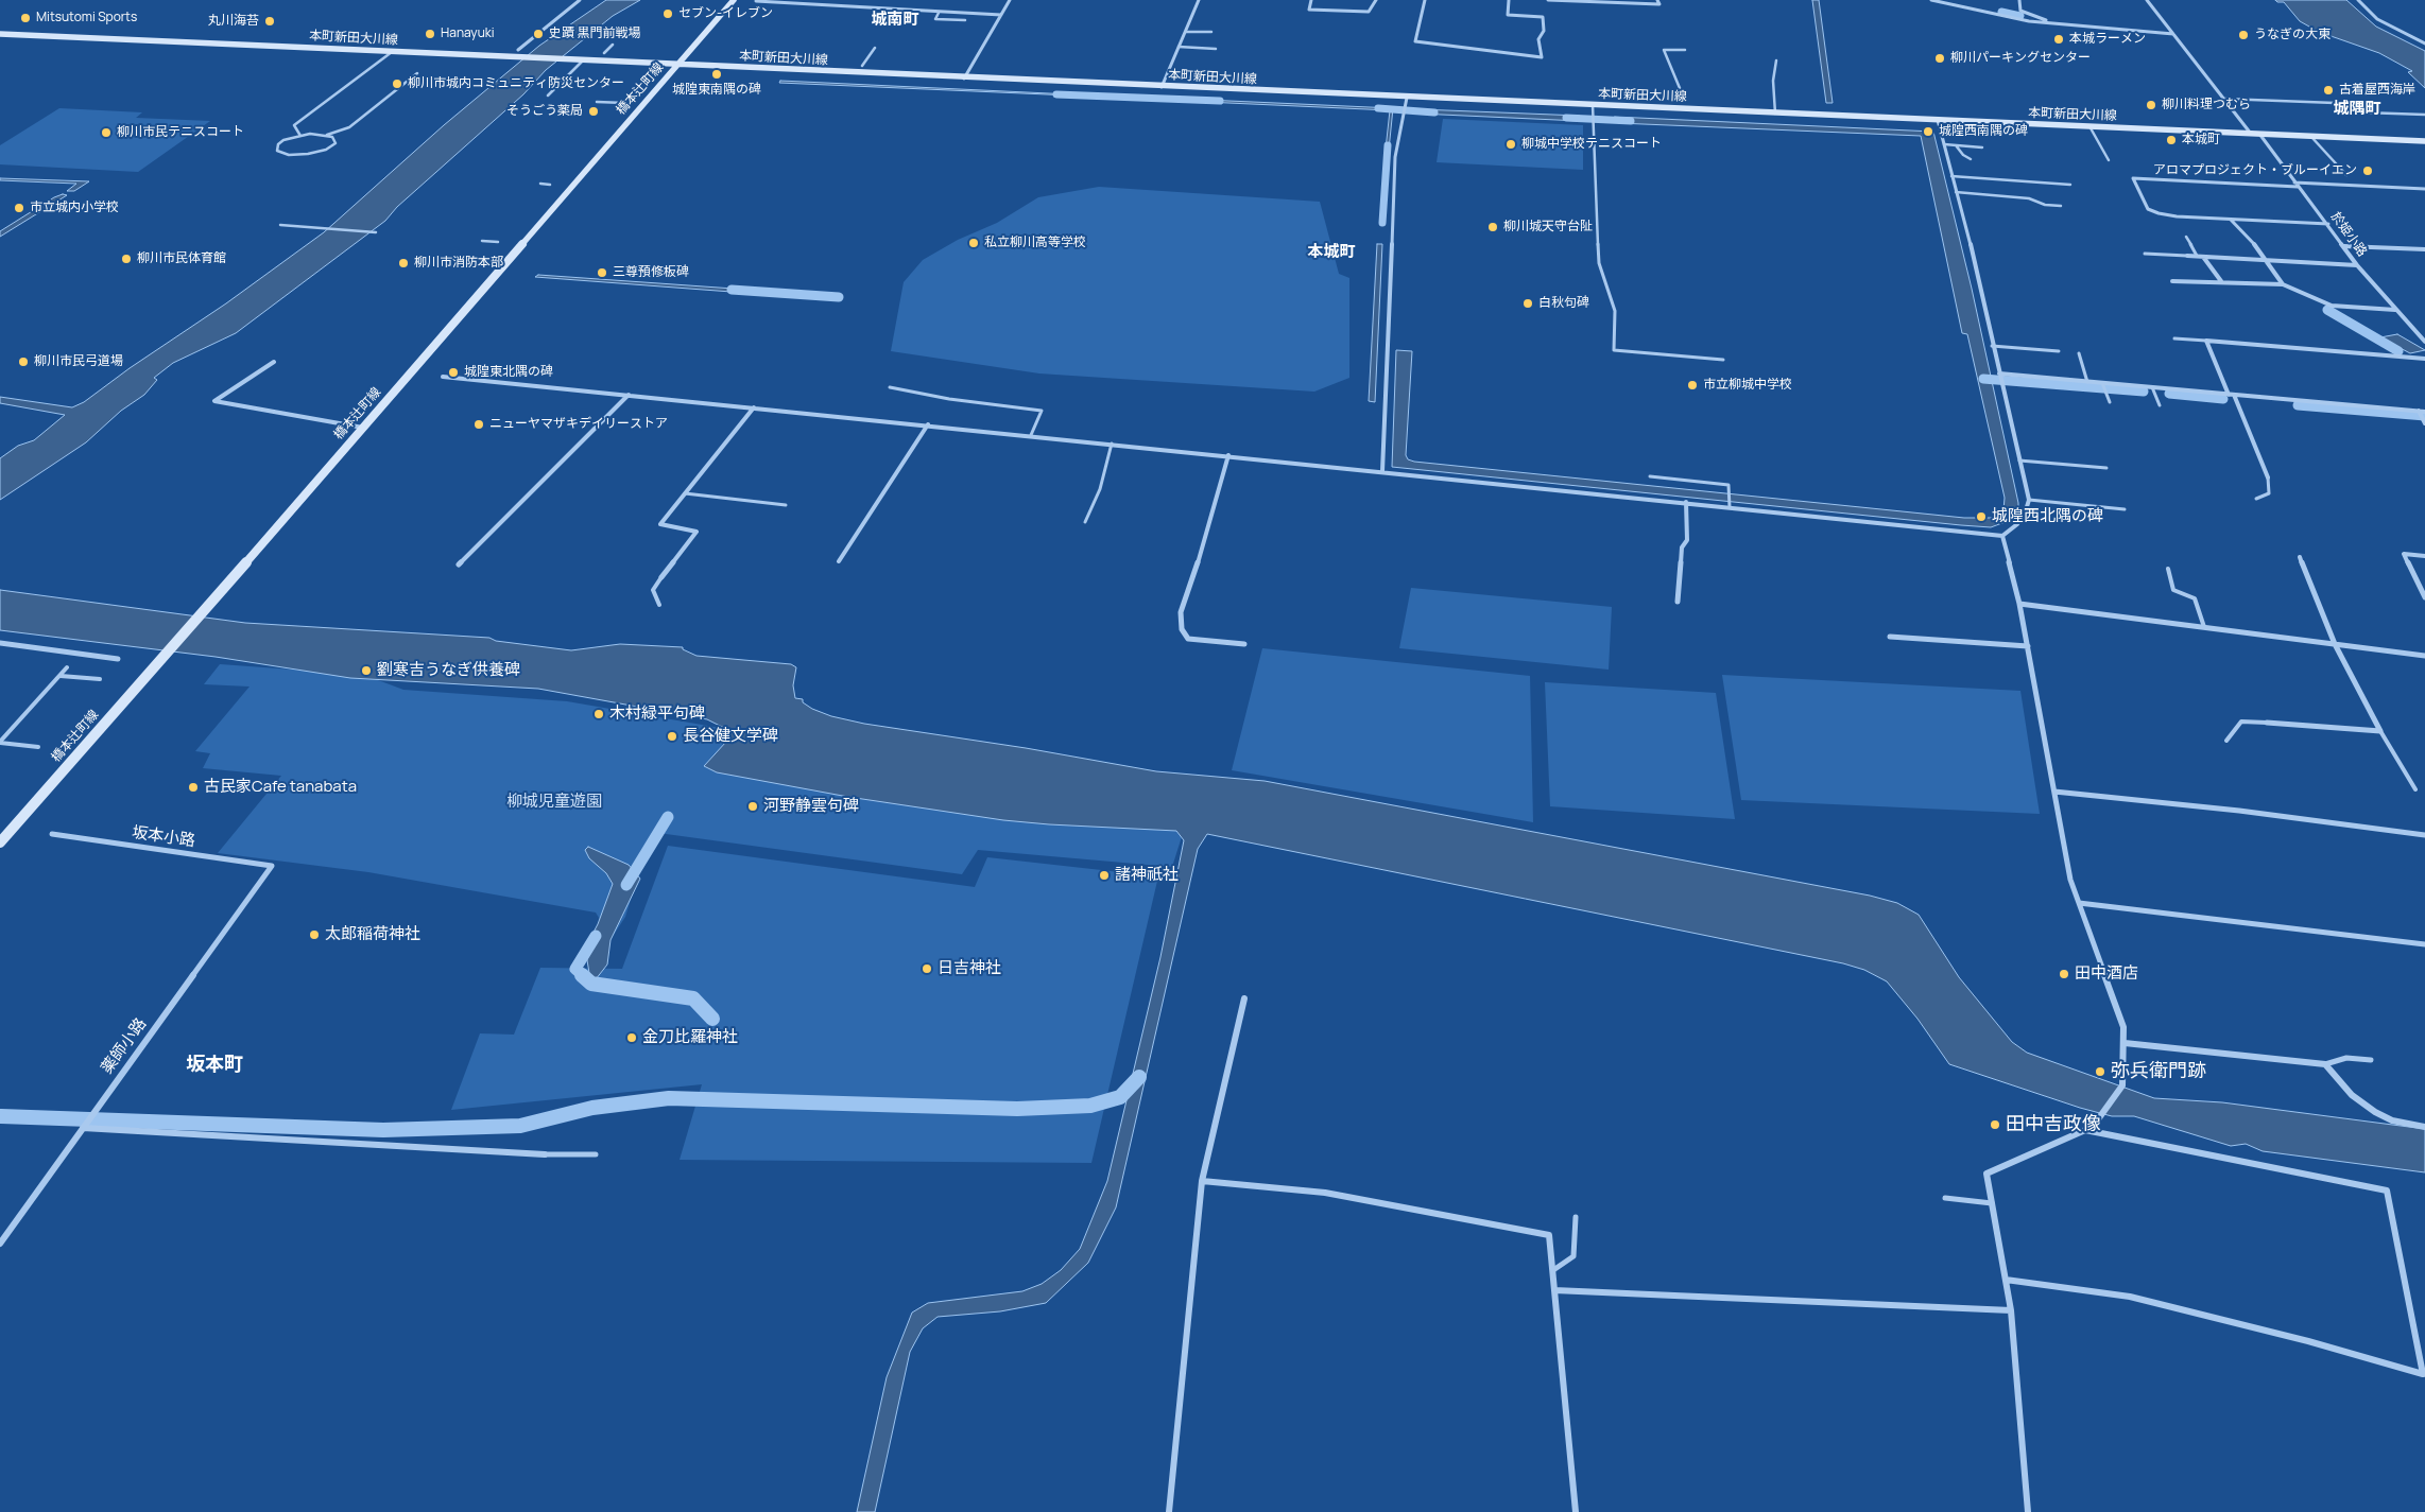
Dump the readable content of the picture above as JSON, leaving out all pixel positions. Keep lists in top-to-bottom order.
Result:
{
  "streets": {
    "main road": ["本町新田大川線", "橋本辻町線"],
    "street": ["於姫小路", "坂本小路", "薬師小路"]
  },
  "crossings": [
    ["本町新田大川線", "橋本辻町線"],
    ["本町新田大川線", "於姫小路"],
    ["坂本小路", "薬師小路"]
  ],
  "districts": [
    "城南町",
    "城隅町",
    "本城町",
    "坂本町"
  ],
  "parks": ["柳城児童遊園"],
  "places": [
    "セブン-イレブン",
    "Mitsutomi Sports",
    "丸川海苔",
    "Hanayuki",
    "史蹟 黒門前戦場",
    "うなぎの大東",
    "本城ラーメン",
    "柳川パーキングセンター",
    "城隍東南隅の碑",
    "柳川市城内コミュニティ防災センター",
    "古着屋西海岸",
    "柳川料理つむら",
    "そうごう薬局",
    "城隍西南隅の碑",
    "柳川市民テニスコート",
    "本城町",
    "柳城中学校テニスコート",
    "アロマプロジェクト・ブルーイエン",
    "市立城内小学校",
    "柳川城天守台阯",
    "私立柳川高等学校",
    "柳川市民体育館",
    "柳川市消防本部",
    "三尊預修板碑",
    "白秋句碑",
    "柳川市民弓道場",
    "城隍東北隅の碑",
    "市立柳城中学校",
    "ニューヤマザキデイリーストア",
    "城隍西北隅の碑",
    "劉寒吉うなぎ供養碑",
    "木村緑平句碑",
    "長谷健文学碑",
    "古民家Cafe tanabata",
    "河野静雲句碑",
    "諸神祇社",
    "太郎稲荷神社",
    "日吉神社",
    "田中酒店",
    "金刀比羅神社",
    "弥兵衛門跡",
    "田中吉政像"
  ]
}
